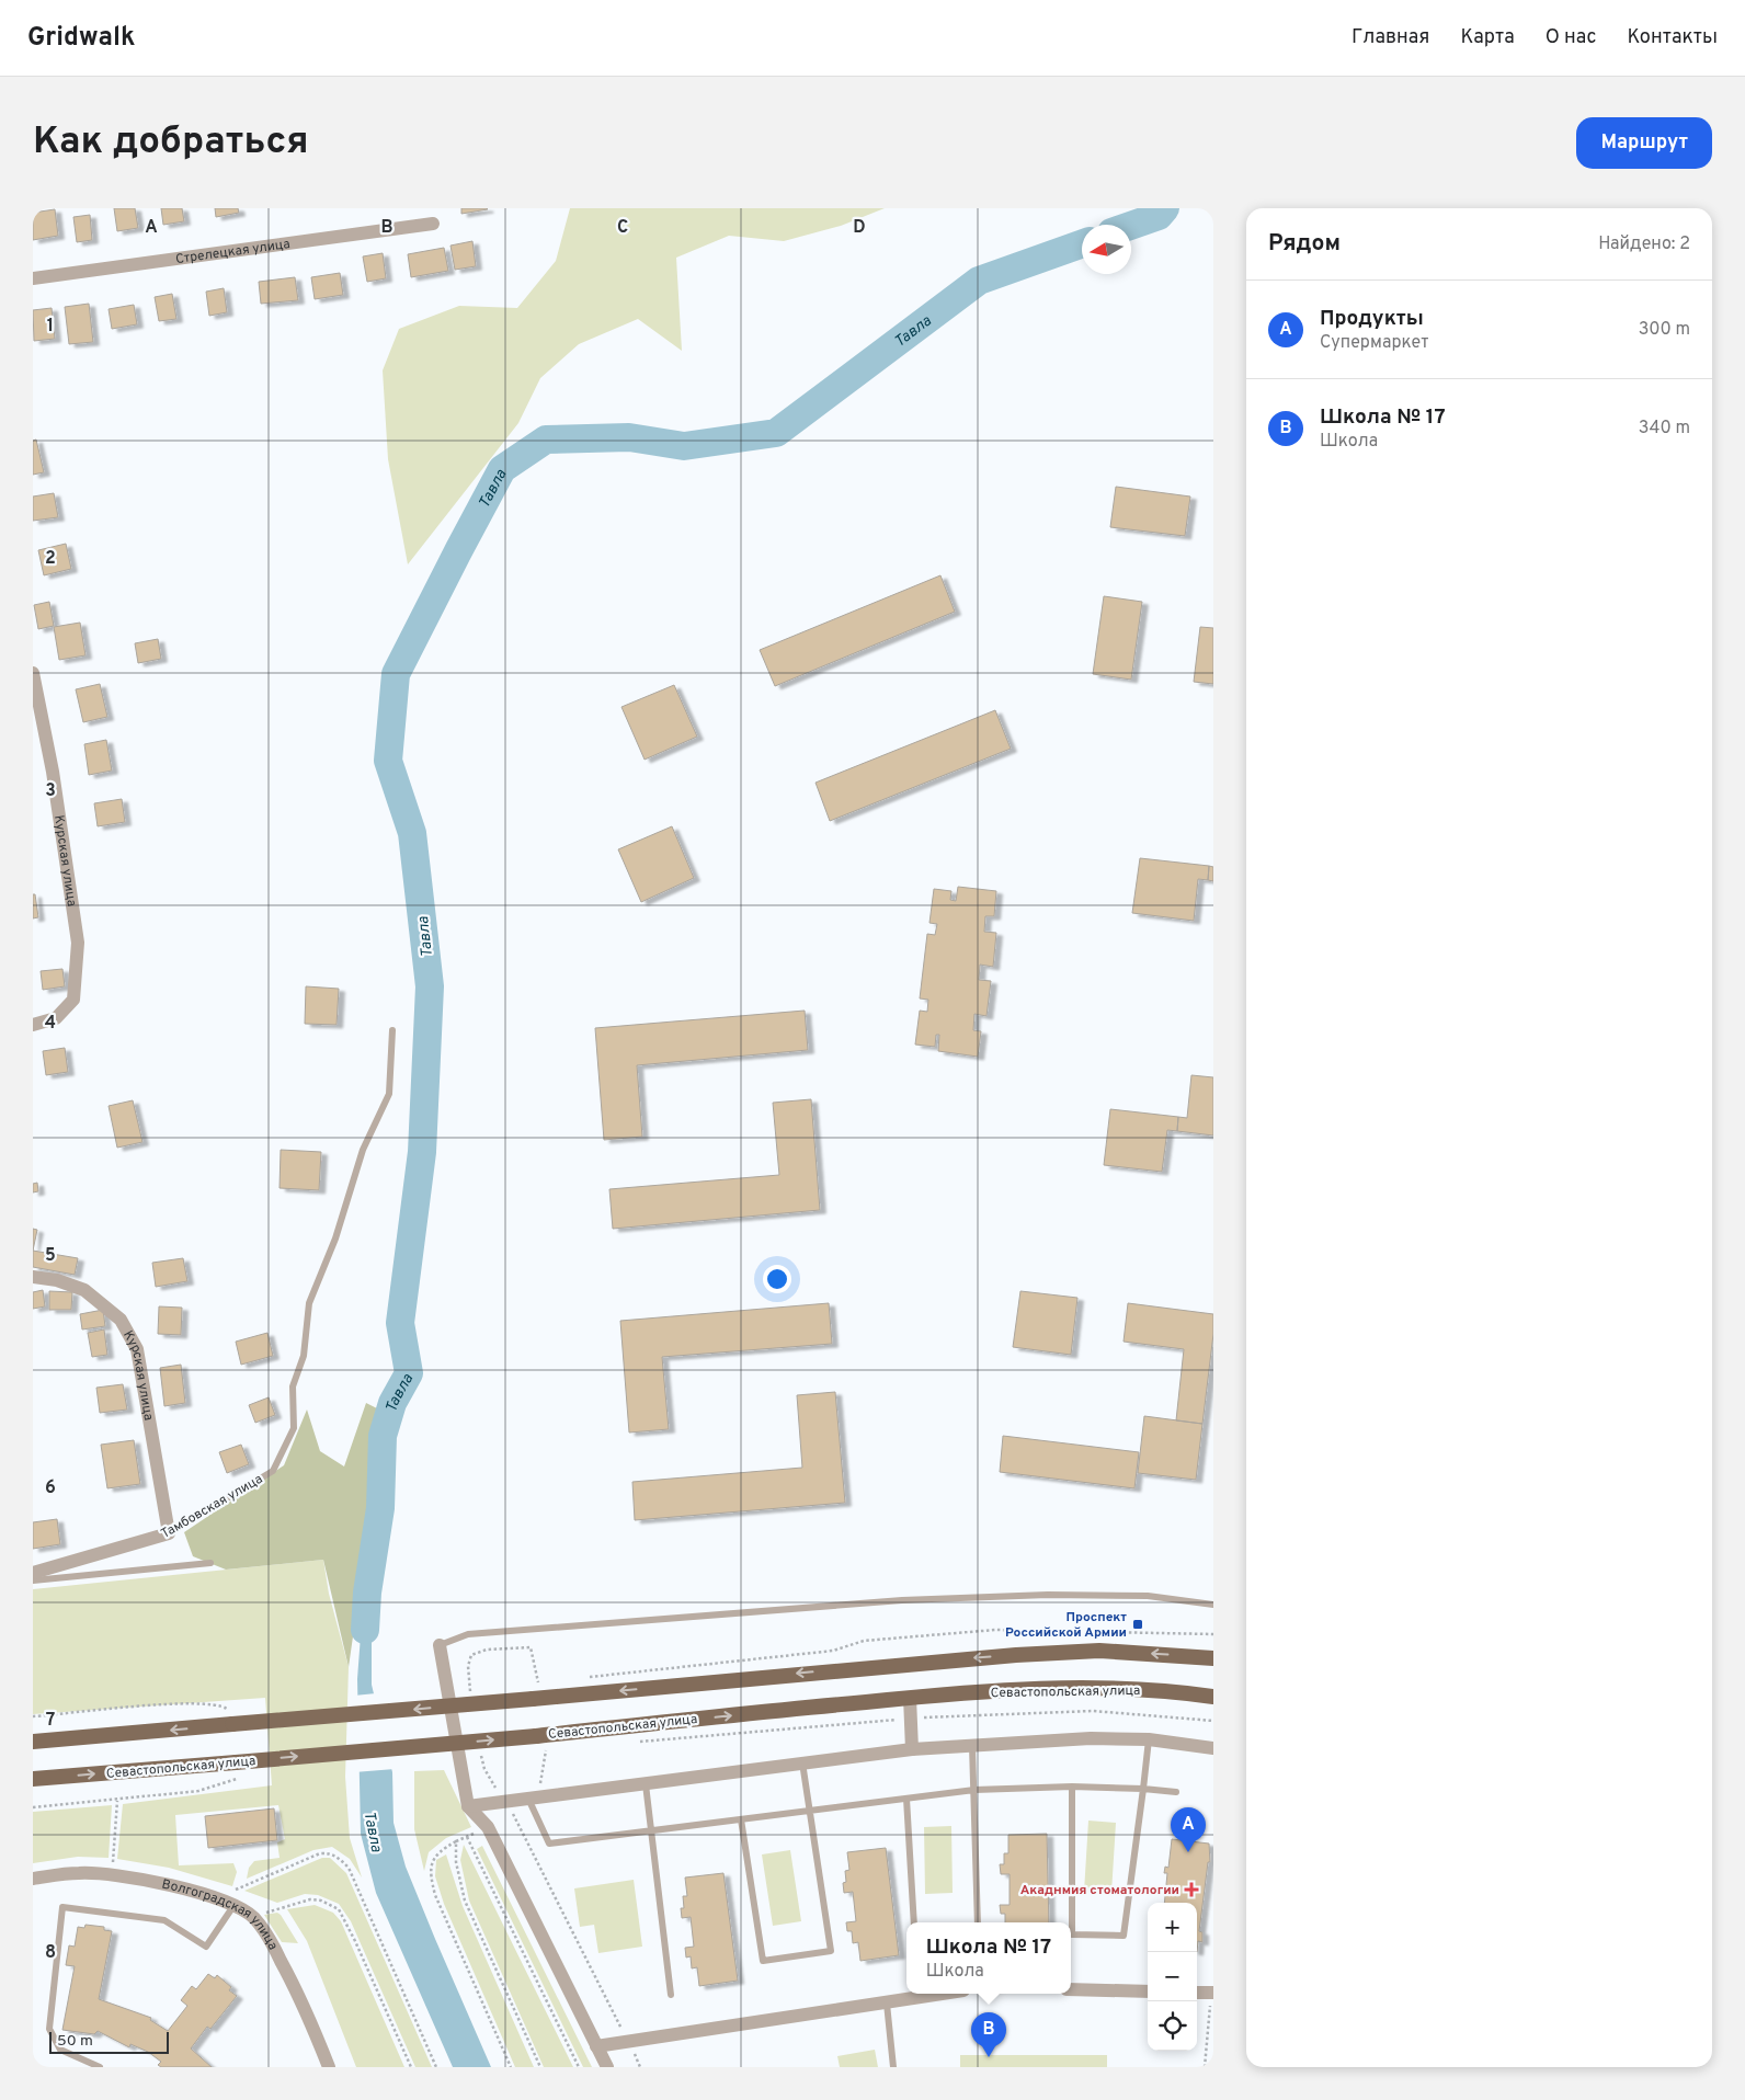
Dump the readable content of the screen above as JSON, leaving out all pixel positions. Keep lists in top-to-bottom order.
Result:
{
  "streets": {
    "main road": ["Севастопольская улица"],
    "street": [
      "Стрелецкая улица",
      "Курская улица",
      "Тамбовская улица",
      "Волгоградская улица"
    ]
  },
  "crossings": [
    ["Курская улица", "Тамбовская улица"]
  ],
  "water": ["Тавла"],
  "places": {
    "transit": ["Проспект Российской Армии"],
    "health": ["Акаднмия стоматологии"]
  },
  "scale_bar": "50 m",
  "north": "left",
  "page": {
    "header": "Gridwalk",
    "nav": [
      "Главная",
      "Карта",
      "О нас",
      "Контакты"
    ],
    "buttons": "Маршрут",
    "title": "Как добраться",
    "heading": ["Рядом", "Найдено: 2"],
    "list": [
      {
        "mark": "A",
        "name": "Продукты",
        "note": "Супермаркет",
        "value": "300 m"
      },
      {
        "mark": "B",
        "name": "Школа № 17",
        "note": "Школа",
        "value": "340 m"
      }
    ],
    "pins": ["A", "B"],
    "map_buttons": ["+", "−"],
    "popup": ["Школа № 17", "Школа"],
    "scale": "50 m"
  },
  "grid": {
    "columns": [
      "A",
      "B",
      "C",
      "D"
    ],
    "rows": [
      "1",
      "2",
      "3",
      "4",
      "5",
      "6",
      "7",
      "8"
    ]
  }
}
